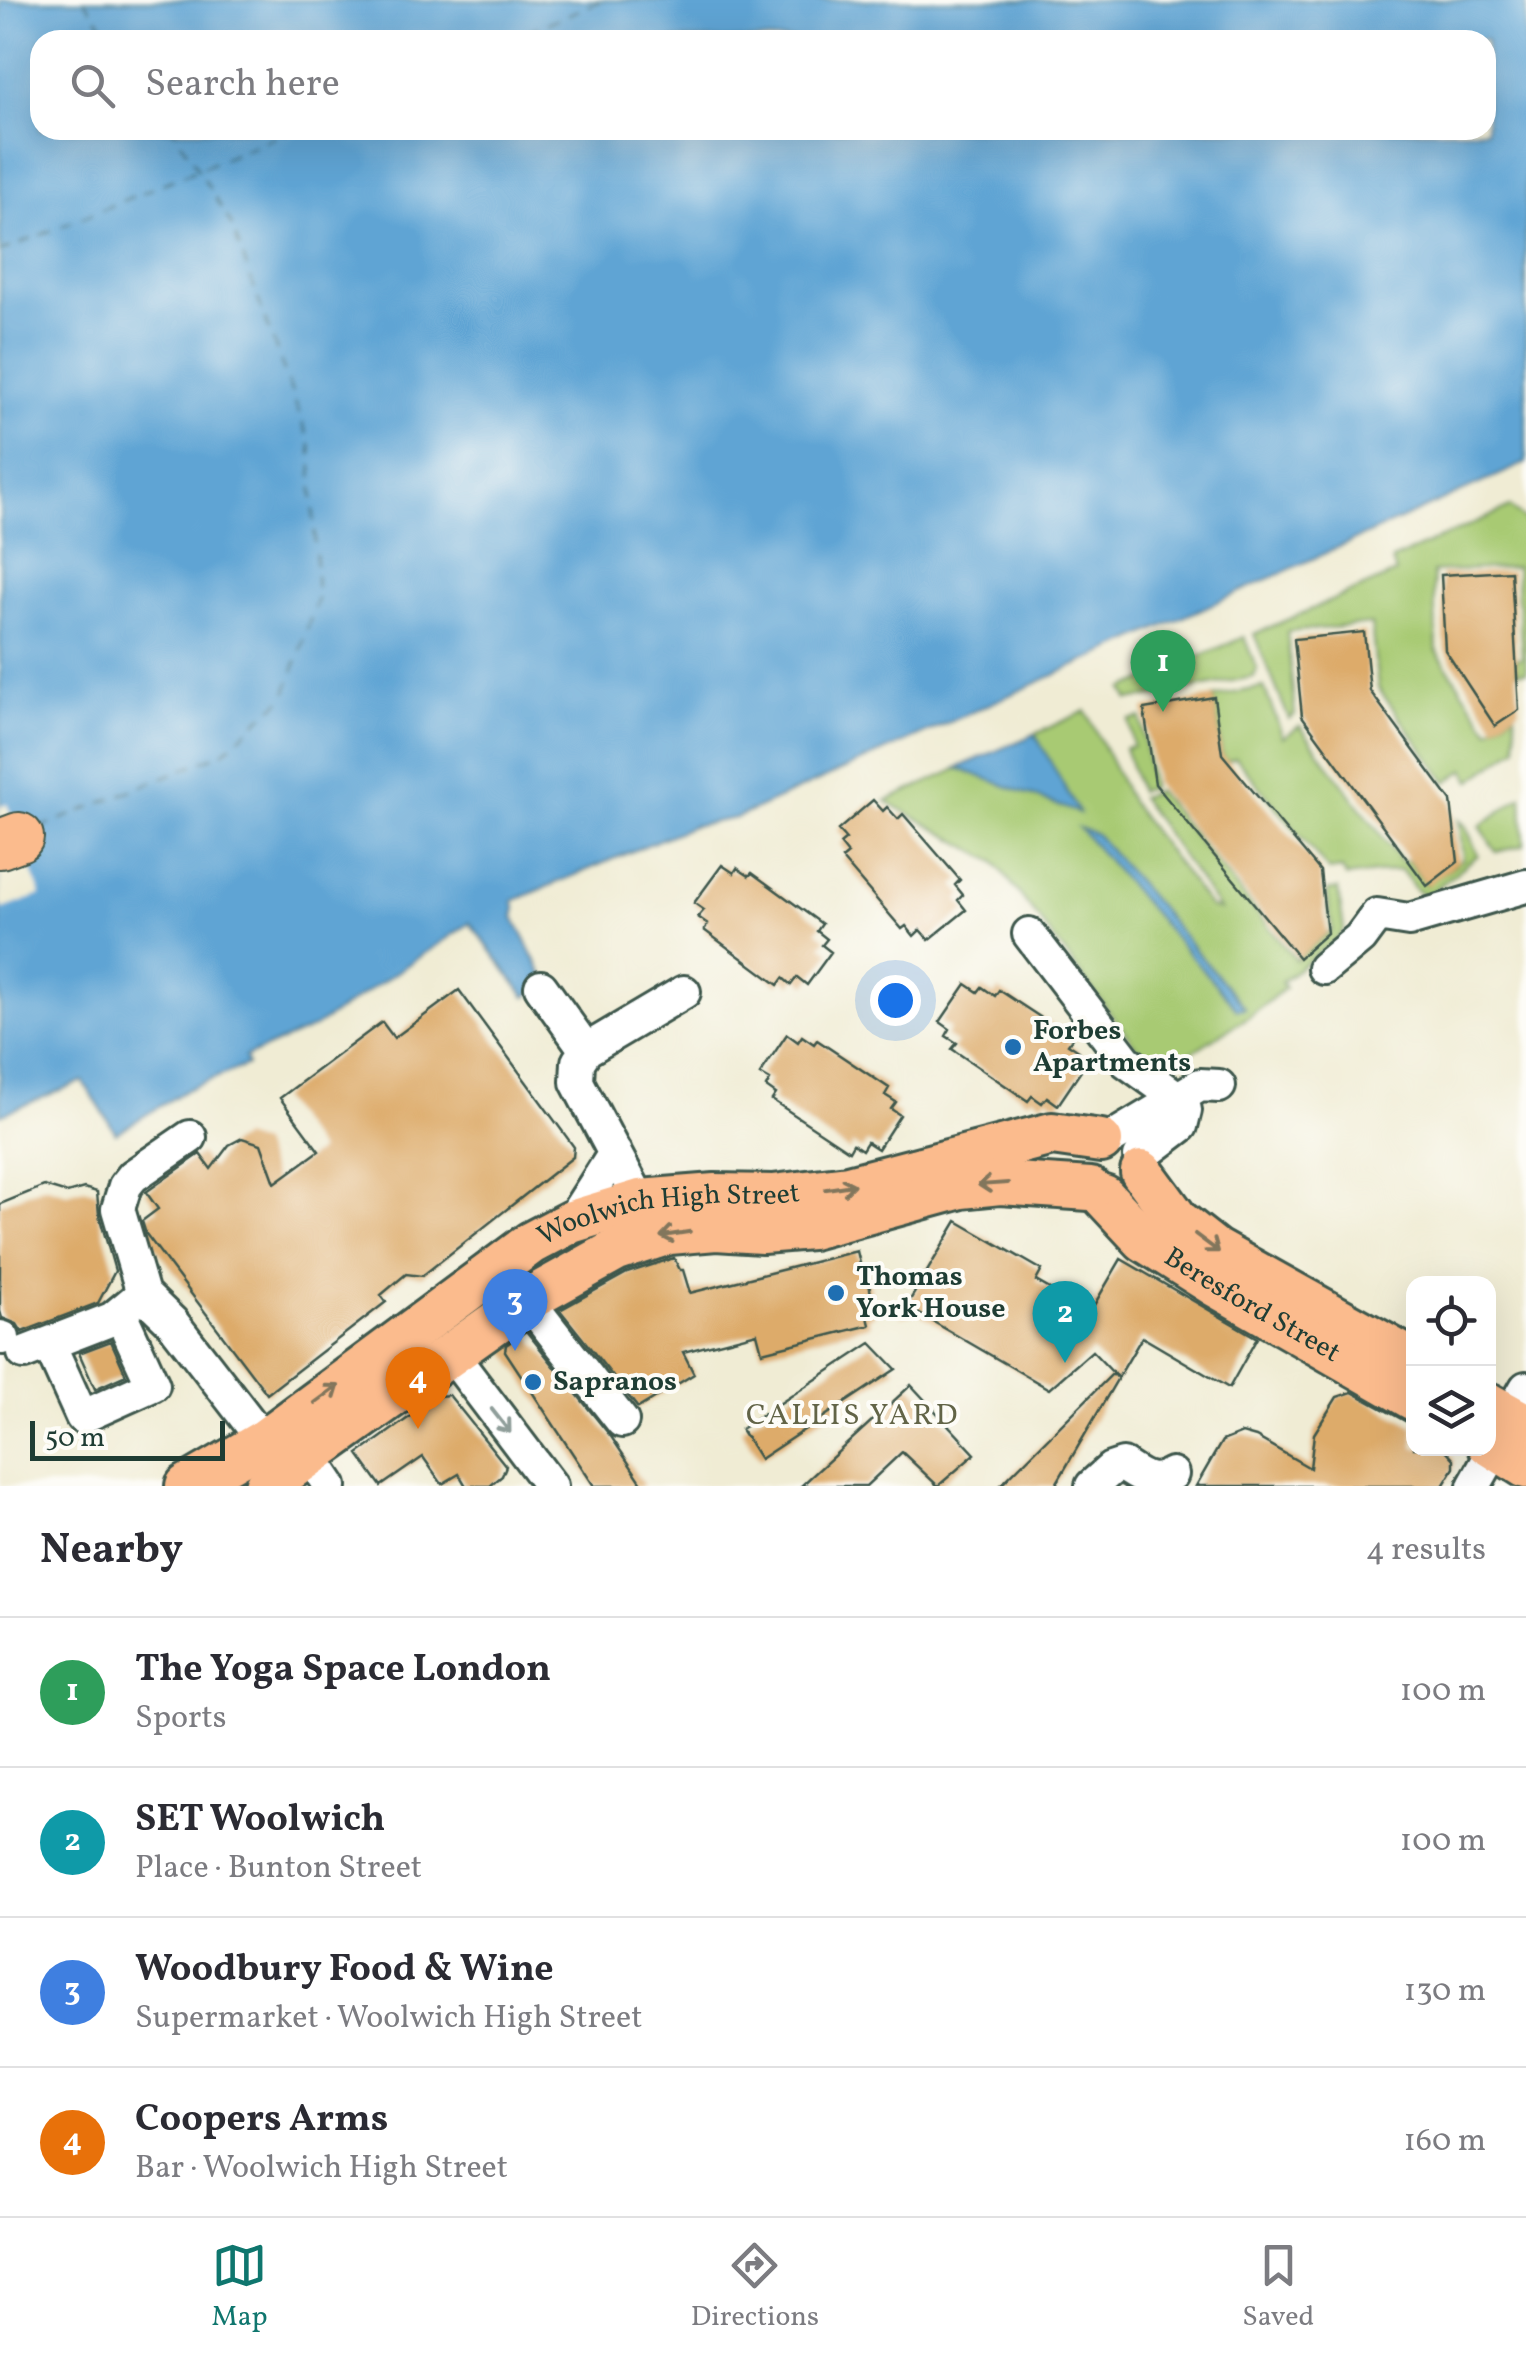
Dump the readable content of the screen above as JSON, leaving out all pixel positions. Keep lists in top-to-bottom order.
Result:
{
  "streets": {
    "main road": ["Woolwich High Street", "Beresford Street"]
  },
  "crossings": [
    ["Woolwich High Street", "Beresford Street"]
  ],
  "districts": ["CALLIS YARD"],
  "places": ["Forbes Apartments", "Thomas York House", "Sapranos"],
  "scale_bar": "50 m",
  "page": {
    "search": "Search here",
    "pins": [
      "1",
      "3",
      "2",
      "4"
    ],
    "scale": "50 m",
    "heading": ["Nearby", "4 results"],
    "list": [
      {
        "mark": "1",
        "name": "The Yoga Space London",
        "note": "Sports",
        "value": "100 m"
      },
      {
        "mark": "2",
        "name": "SET Woolwich",
        "note": "Place · Bunton Street",
        "value": "100 m"
      },
      {
        "mark": "3",
        "name": "Woodbury Food & Wine",
        "note": "Supermarket · Woolwich High Street",
        "value": "130 m"
      },
      {
        "mark": "4",
        "name": "Coopers Arms",
        "note": "Bar · Woolwich High Street",
        "value": "160 m"
      }
    ],
    "nav": ["Map", "Directions", "Saved"]
  }
}
